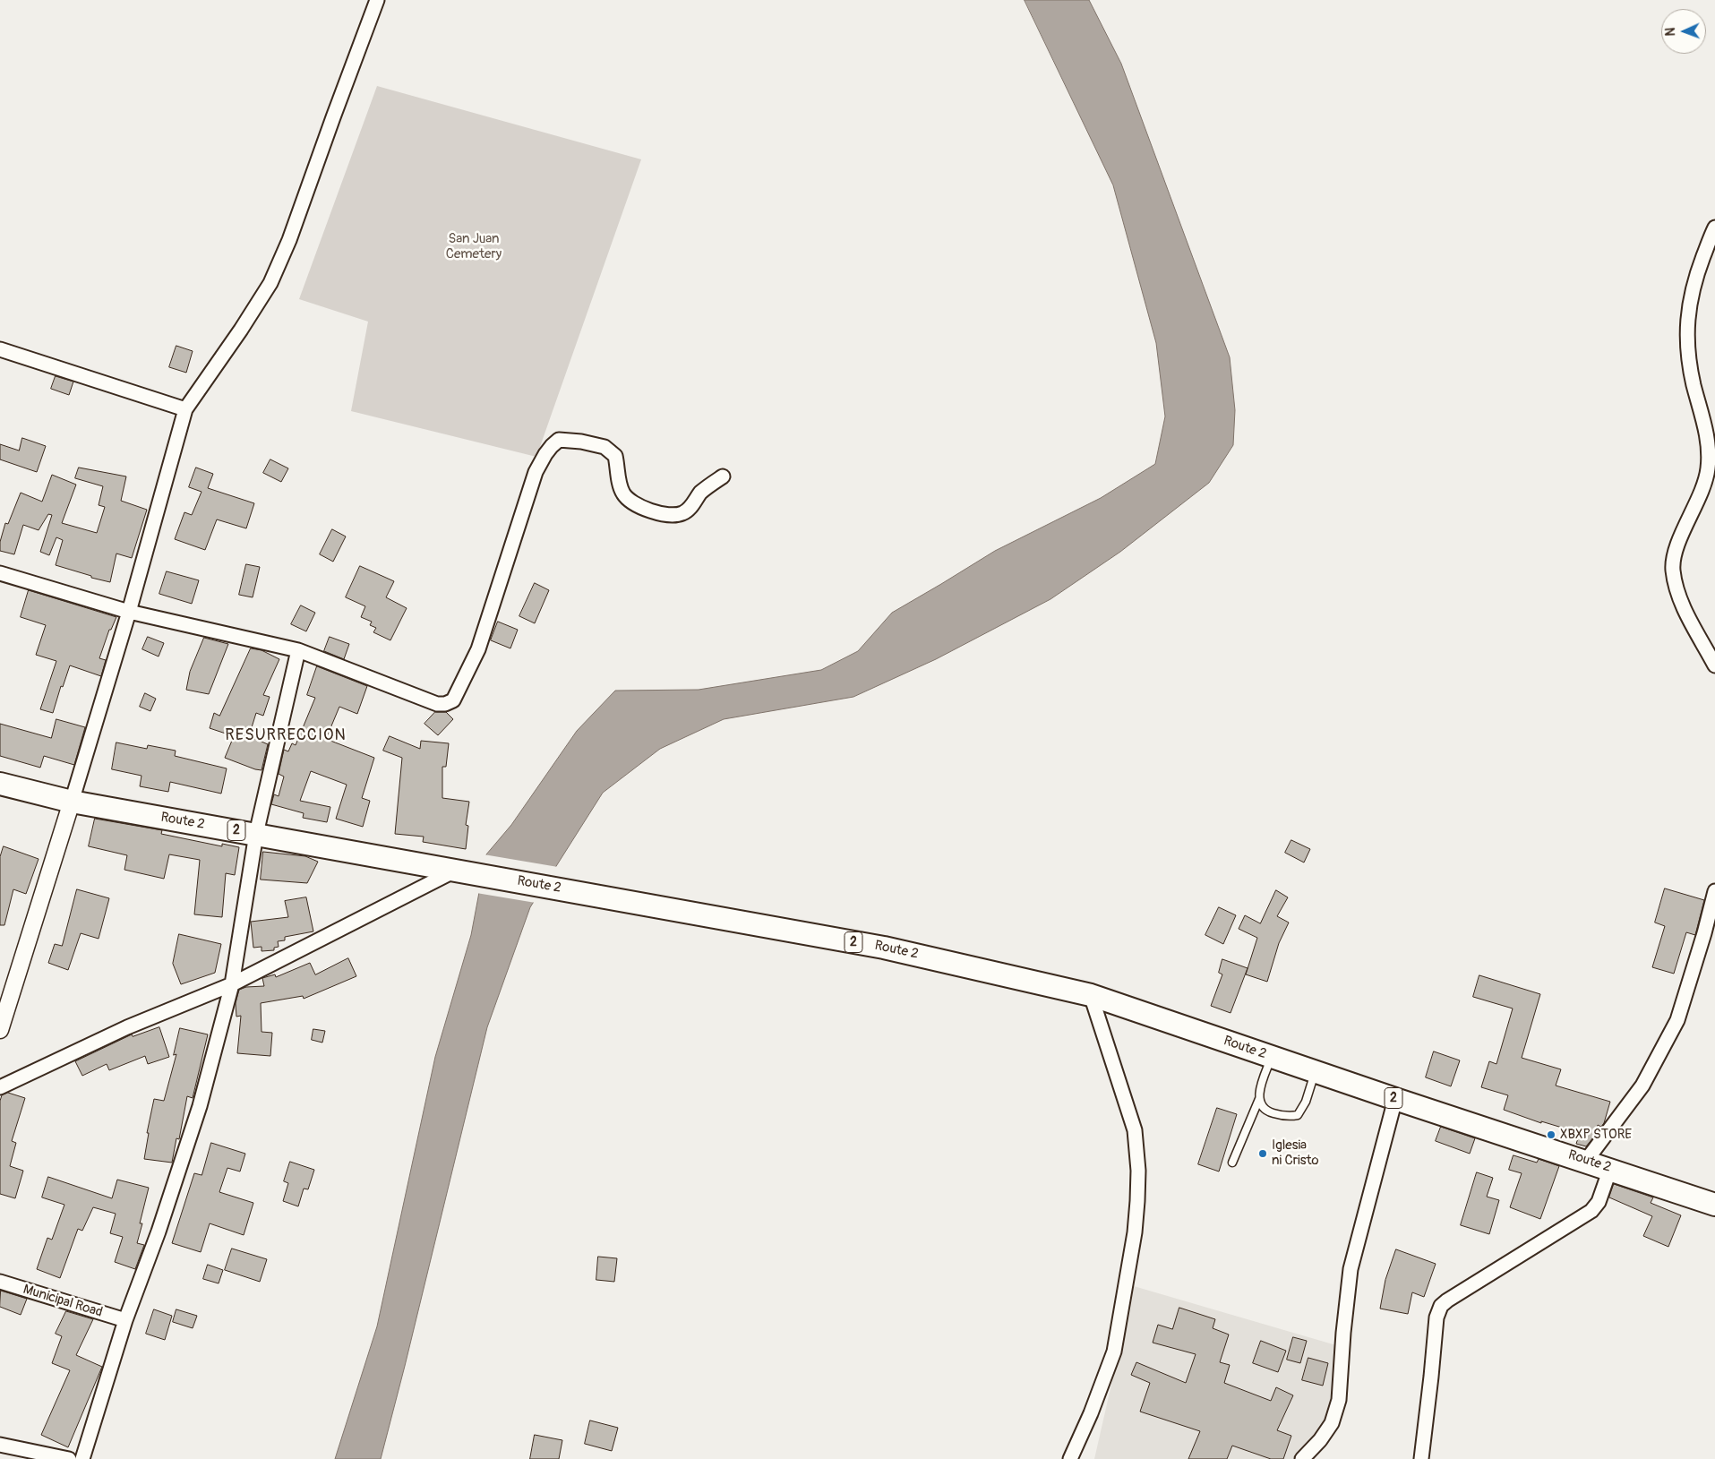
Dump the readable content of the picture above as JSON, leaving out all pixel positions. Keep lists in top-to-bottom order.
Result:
{
  "streets": {
    "highway": ["Route 2", "2"],
    "street": ["Municipal Road"]
  },
  "districts": ["RESURRECCION"],
  "parks": ["San Juan Cemetery"],
  "places": ["XBXP STORE", "Iglesia ni Cristo"],
  "north": "left"
}
